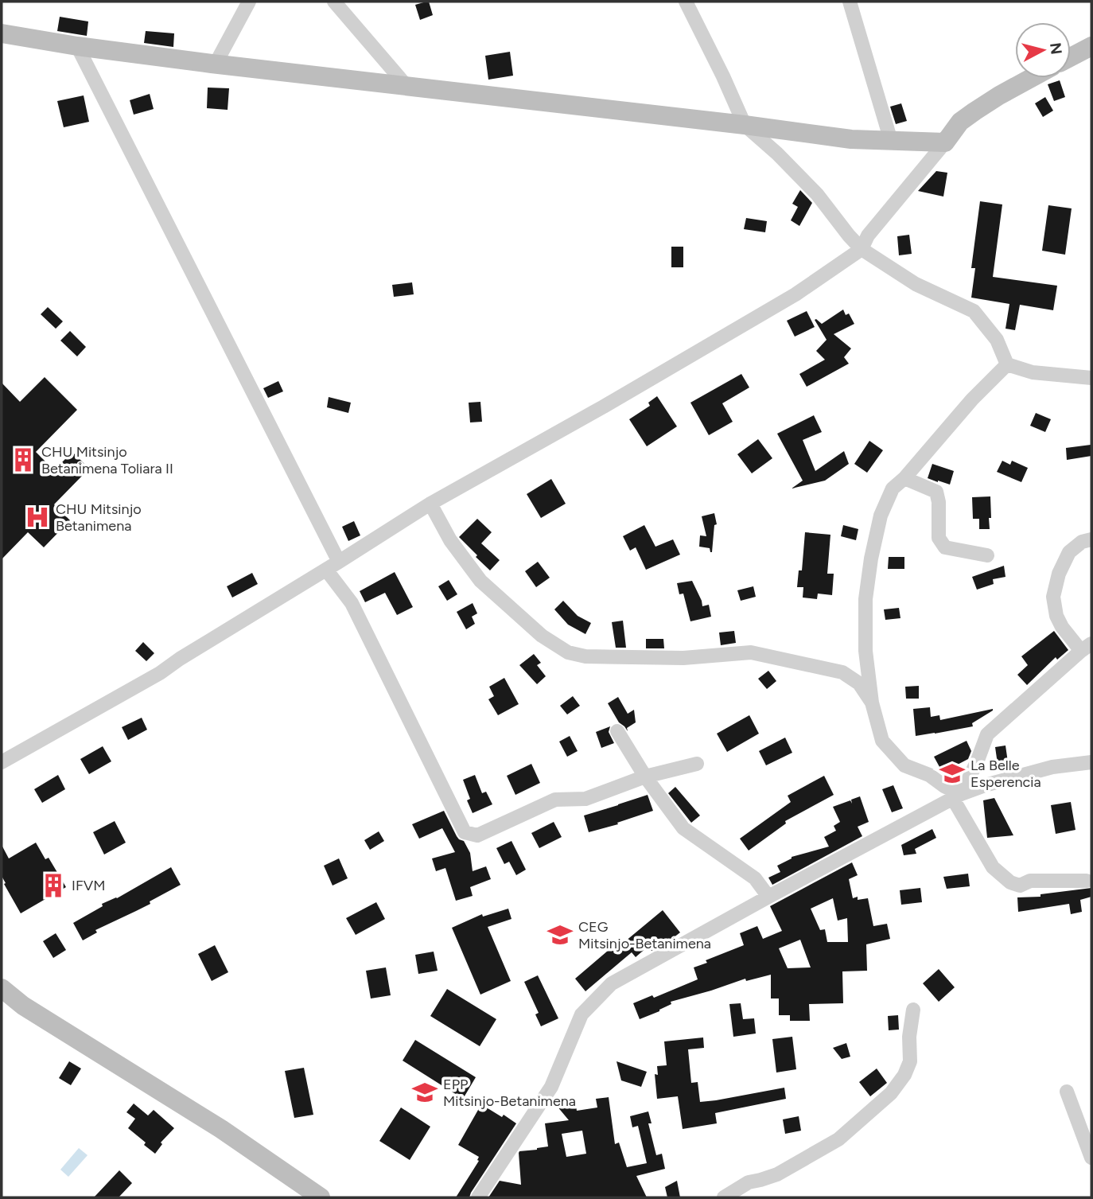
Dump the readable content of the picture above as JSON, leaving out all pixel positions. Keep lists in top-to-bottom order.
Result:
{
  "places": {
    "building": ["CHU Mitsinjo Betanimena Toliara II", "IFVM"],
    "hospital": ["CHU Mitsinjo Betanimena"],
    "school or university": ["La Belle Esperencia", "CEG Mitsinjo-Betanimena", "EPP Mitsinjo-Betanimena"]
  },
  "north": "right"
}
